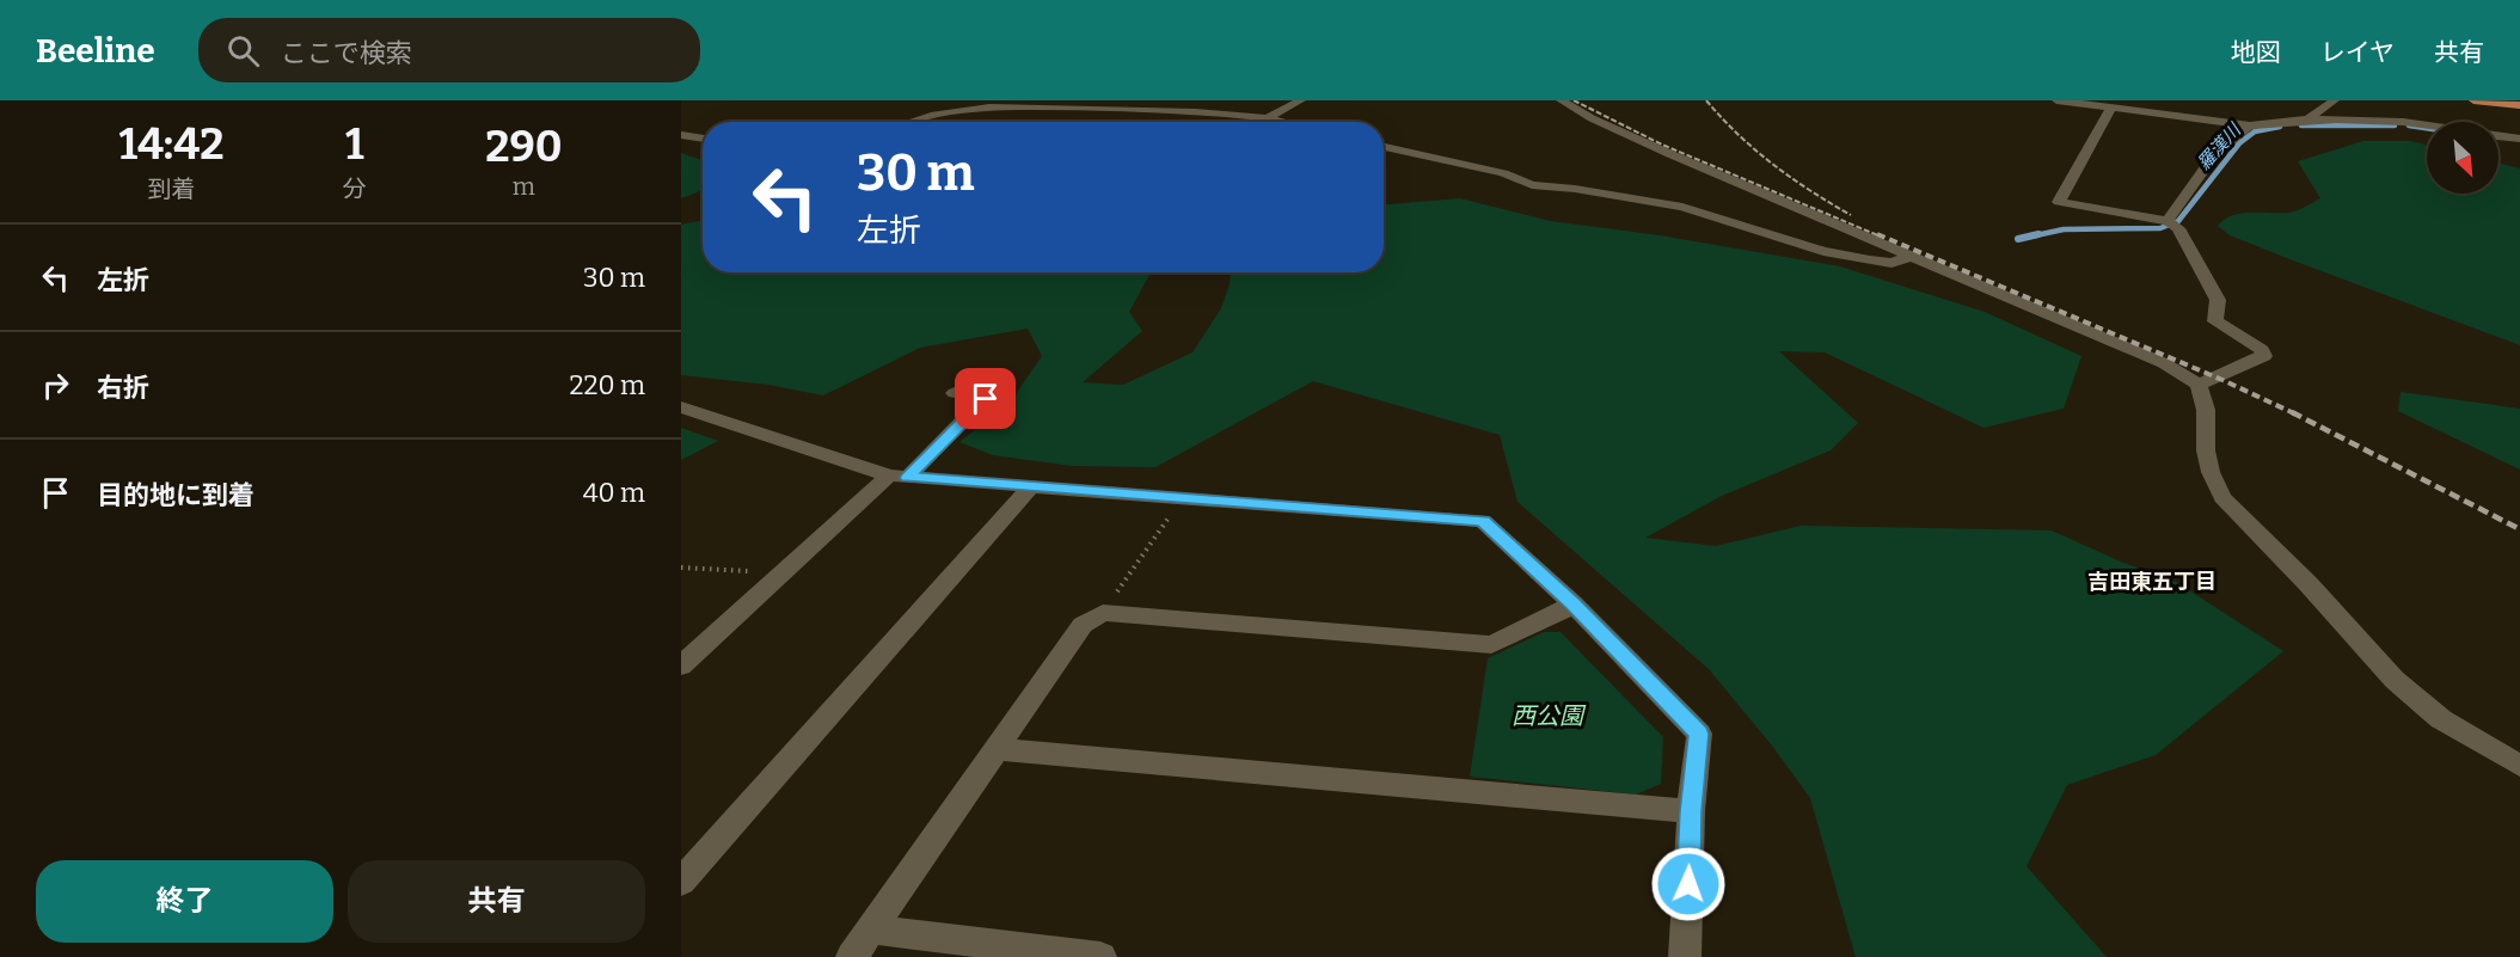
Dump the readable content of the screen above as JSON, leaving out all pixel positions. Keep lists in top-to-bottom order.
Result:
{
  "districts": ["吉田東五丁目"],
  "water": ["羅漢川"],
  "parks": ["西公園"],
  "north": "bottom right",
  "page": {
    "header": "Beeline",
    "search": "ここで検索",
    "nav": ["地図", "レイヤ", "共有"],
    "eta": [
      "14:42",
      "到着",
      "1",
      "分",
      "290",
      "m"
    ],
    "turn": ["30 m", "左折"],
    "list": [
      {
        "name": "左折",
        "value": "30 m"
      },
      {
        "name": "右折",
        "value": "220 m"
      },
      {
        "name": "目的地に到着",
        "value": "40 m"
      }
    ],
    "buttons": ["終了", "共有"]
  }
}
